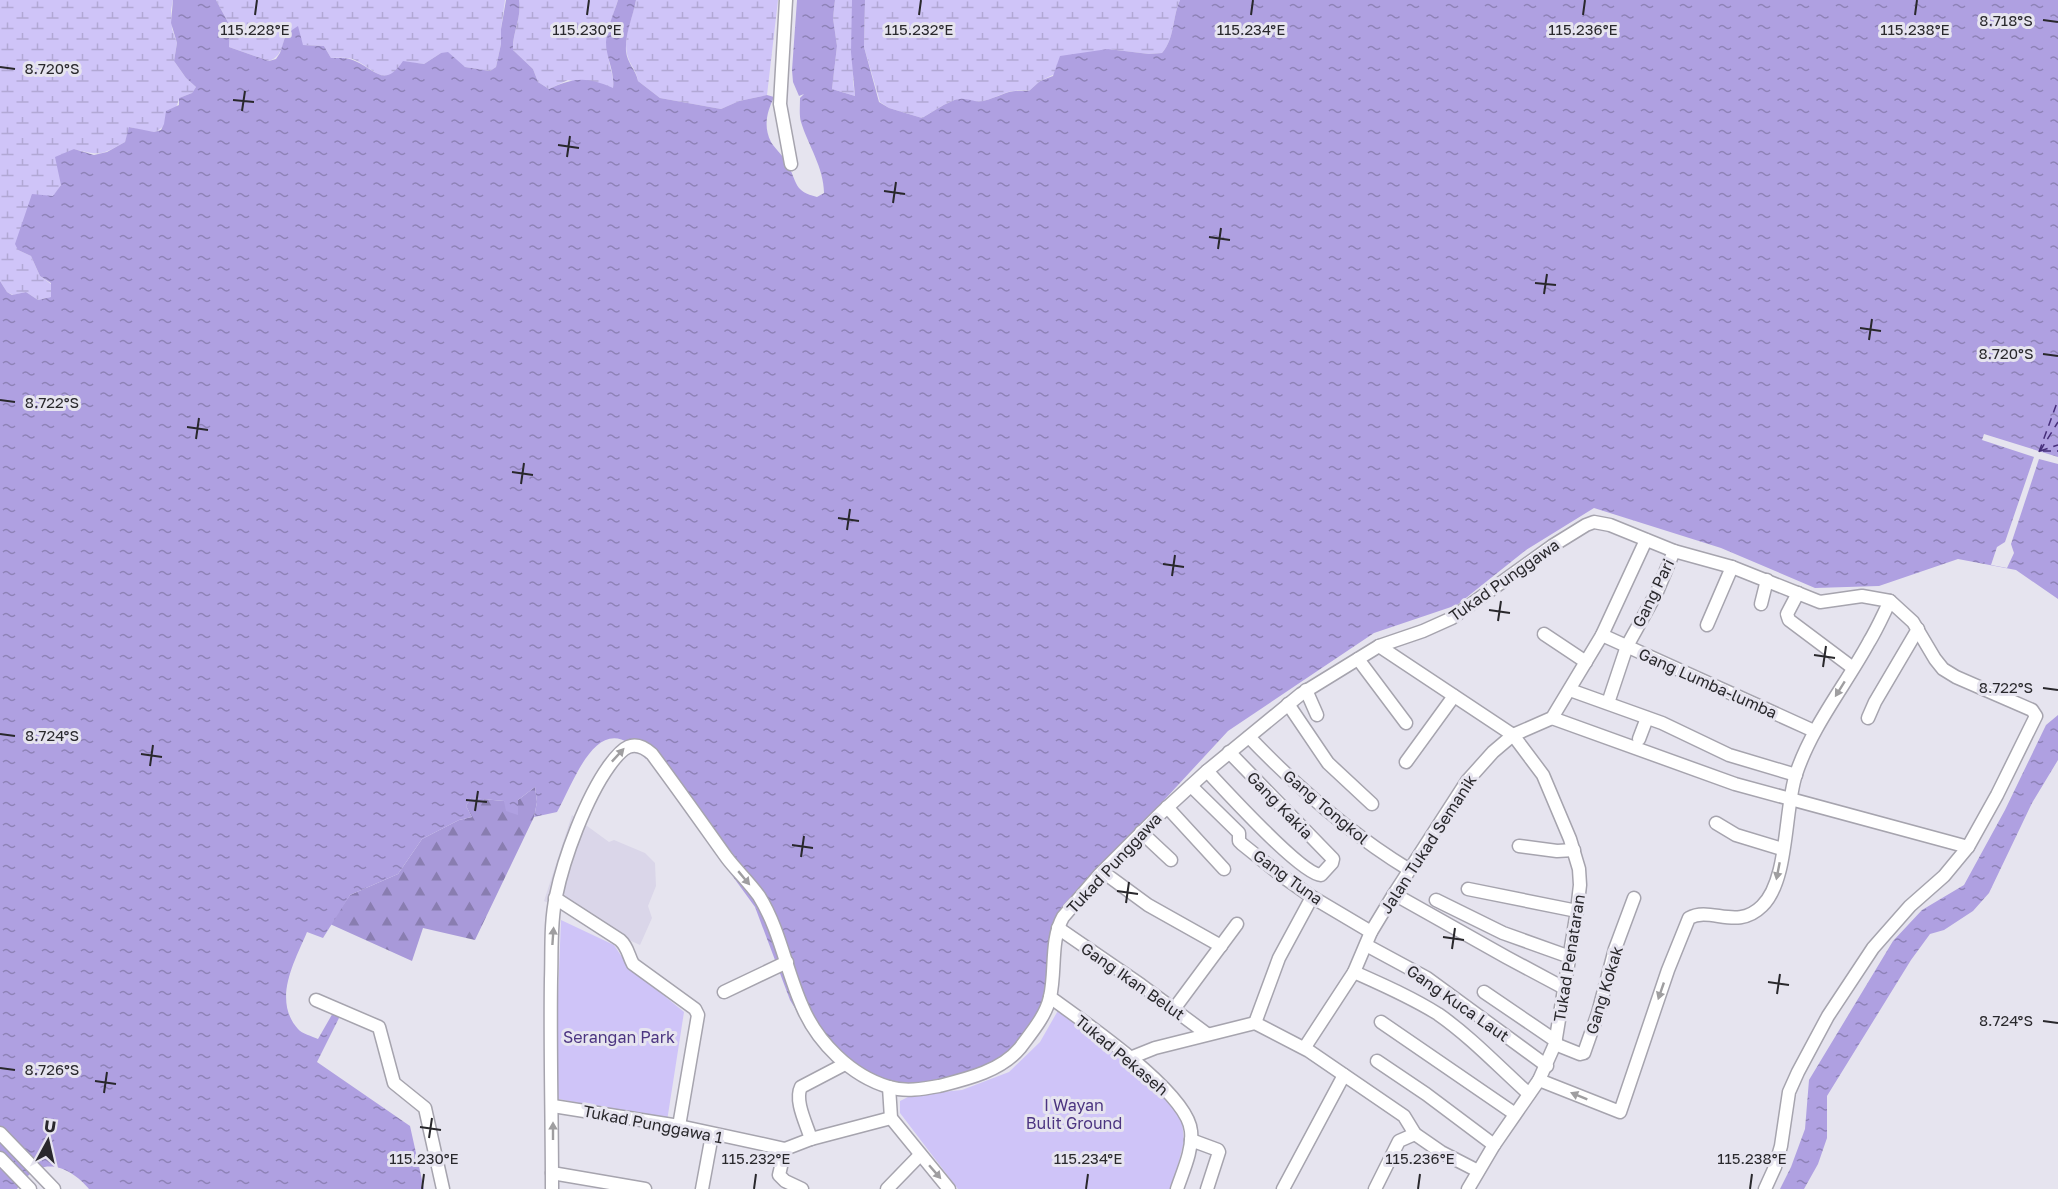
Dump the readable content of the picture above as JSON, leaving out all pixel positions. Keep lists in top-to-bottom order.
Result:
{
  "streets": {
    "street": [
      "Tukad Punggawa",
      "Gang Pari",
      "Gang Lumba-lumba",
      "Gang Kakia",
      "Gang Tongkol",
      "Jalan Tukad Semanik",
      "Gang Tuna",
      "Tukad Penataran",
      "Gang Ikan Belut",
      "Gang Kokak",
      "Gang Kuca Laut",
      "Tukad Pekaseh",
      "Tukad Punggawa 1"
    ]
  },
  "crossings": [
    ["Tukad Punggawa", "Gang Pari"],
    ["Tukad Punggawa", "Gang Kakia"],
    ["Tukad Punggawa", "Gang Tongkol"],
    ["Tukad Punggawa", "Gang Tuna"],
    ["Tukad Punggawa", "Tukad Penataran"],
    ["Tukad Punggawa", "Gang Ikan Belut"],
    ["Tukad Punggawa", "Tukad Pekaseh"],
    ["Tukad Punggawa", "Tukad Punggawa 1"],
    ["Gang Pari", "Gang Lumba-lumba"],
    ["Gang Tongkol", "Jalan Tukad Semanik"],
    ["Jalan Tukad Semanik", "Gang Tuna"],
    ["Jalan Tukad Semanik", "Tukad Penataran"],
    ["Jalan Tukad Semanik", "Gang Kuca Laut"],
    ["Tukad Penataran", "Gang Kokak"],
    ["Tukad Penataran", "Gang Kuca Laut"]
  ],
  "parks": ["Serangan Park", "I Wayan Bulit Ground"],
  "north": "top",
  "coordinates": [
    "8.718°S",
    "115.228°E",
    "115.230°E",
    "115.232°E",
    "115.234°E",
    "115.236°E",
    "115.238°E",
    "8.720°S",
    "8.722°S",
    "8.724°S",
    "8.726°S"
  ]
}
